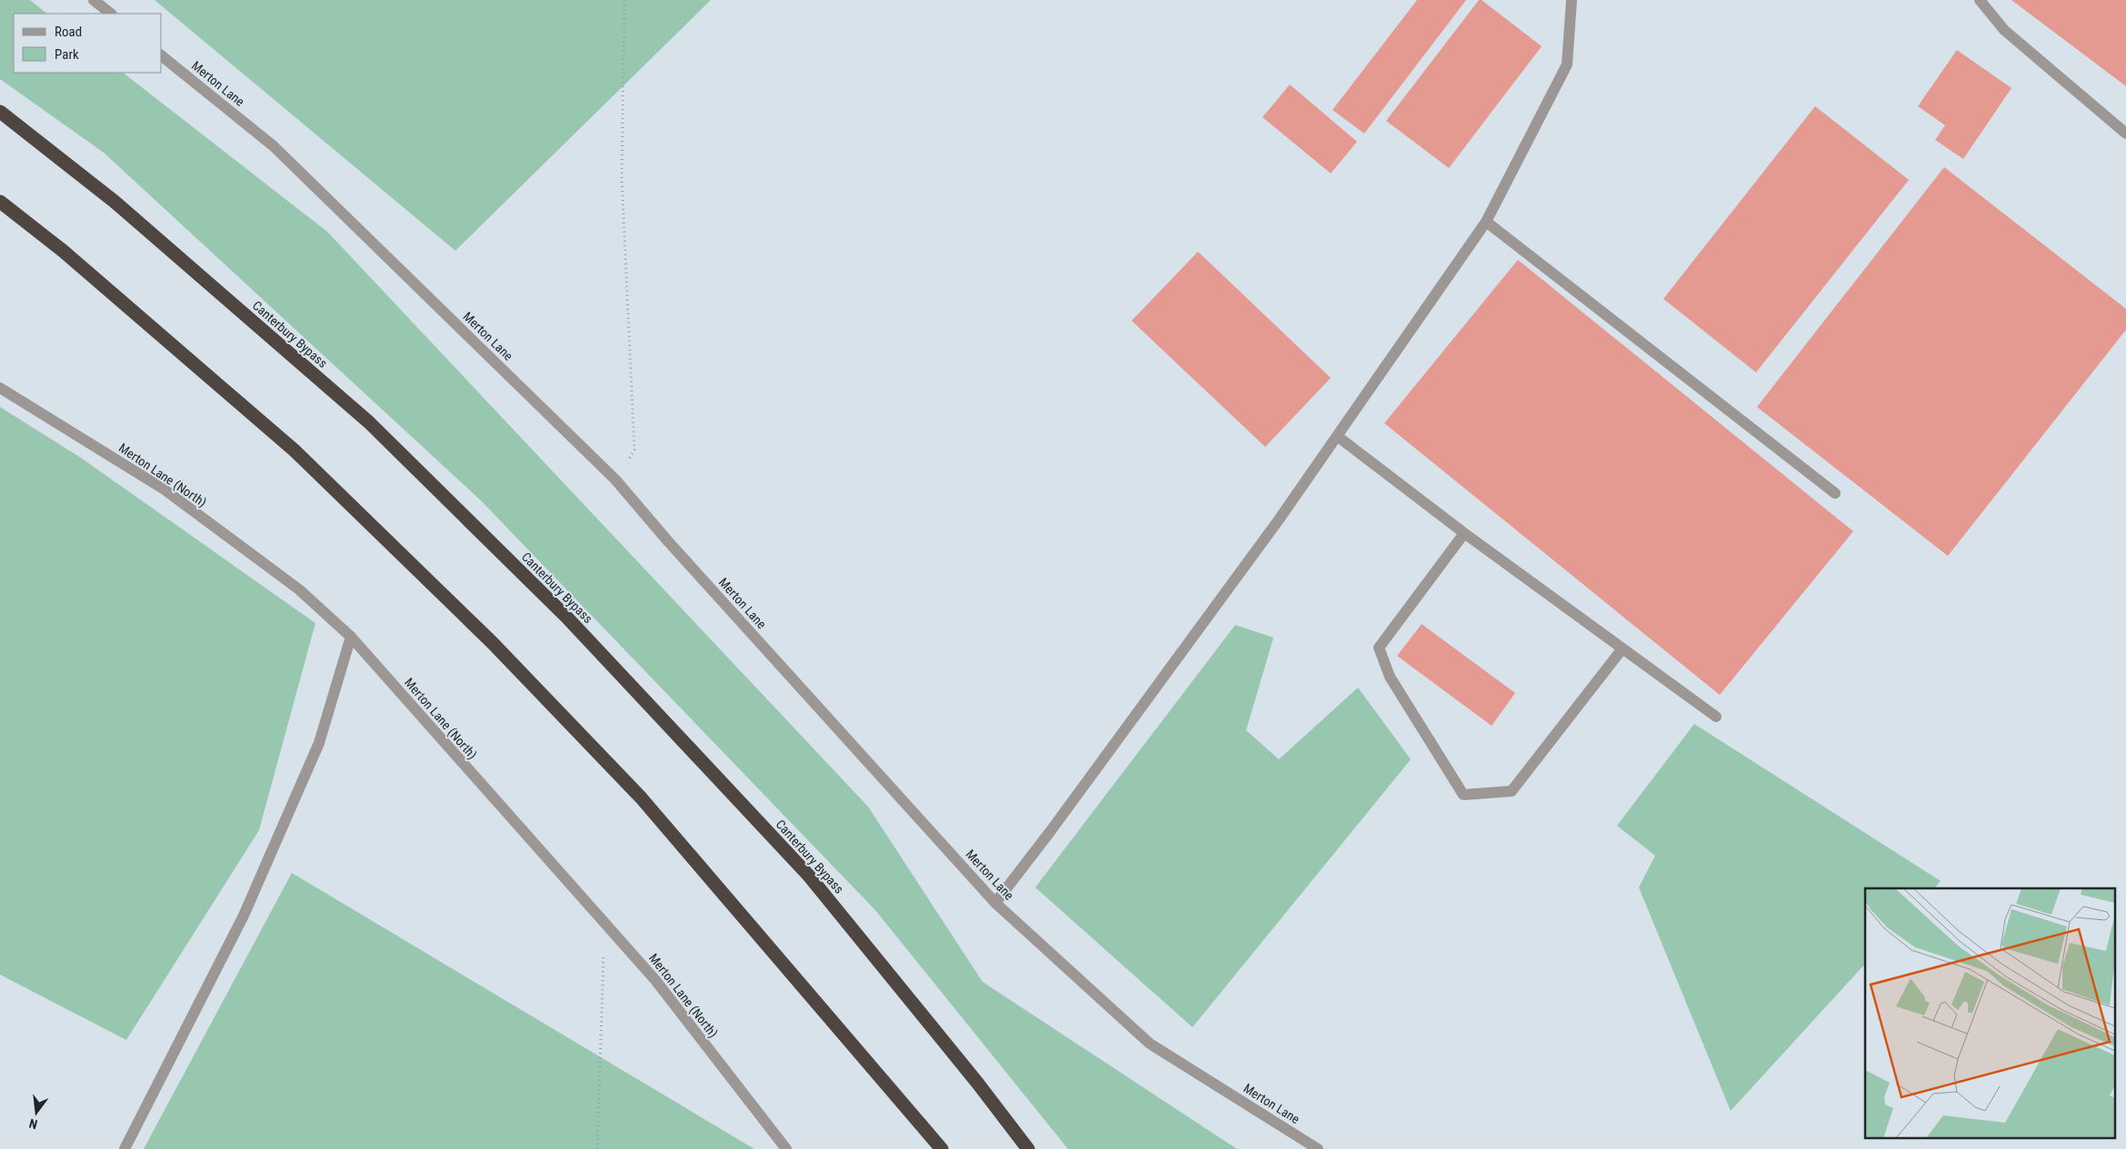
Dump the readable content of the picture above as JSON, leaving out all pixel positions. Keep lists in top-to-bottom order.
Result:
{
  "streets": {
    "highway": ["Canterbury Bypass"],
    "street": ["Merton Lane", "Merton Lane (North)"]
  },
  "legend": ["Road", "Park"],
  "north": "bottom"
}
